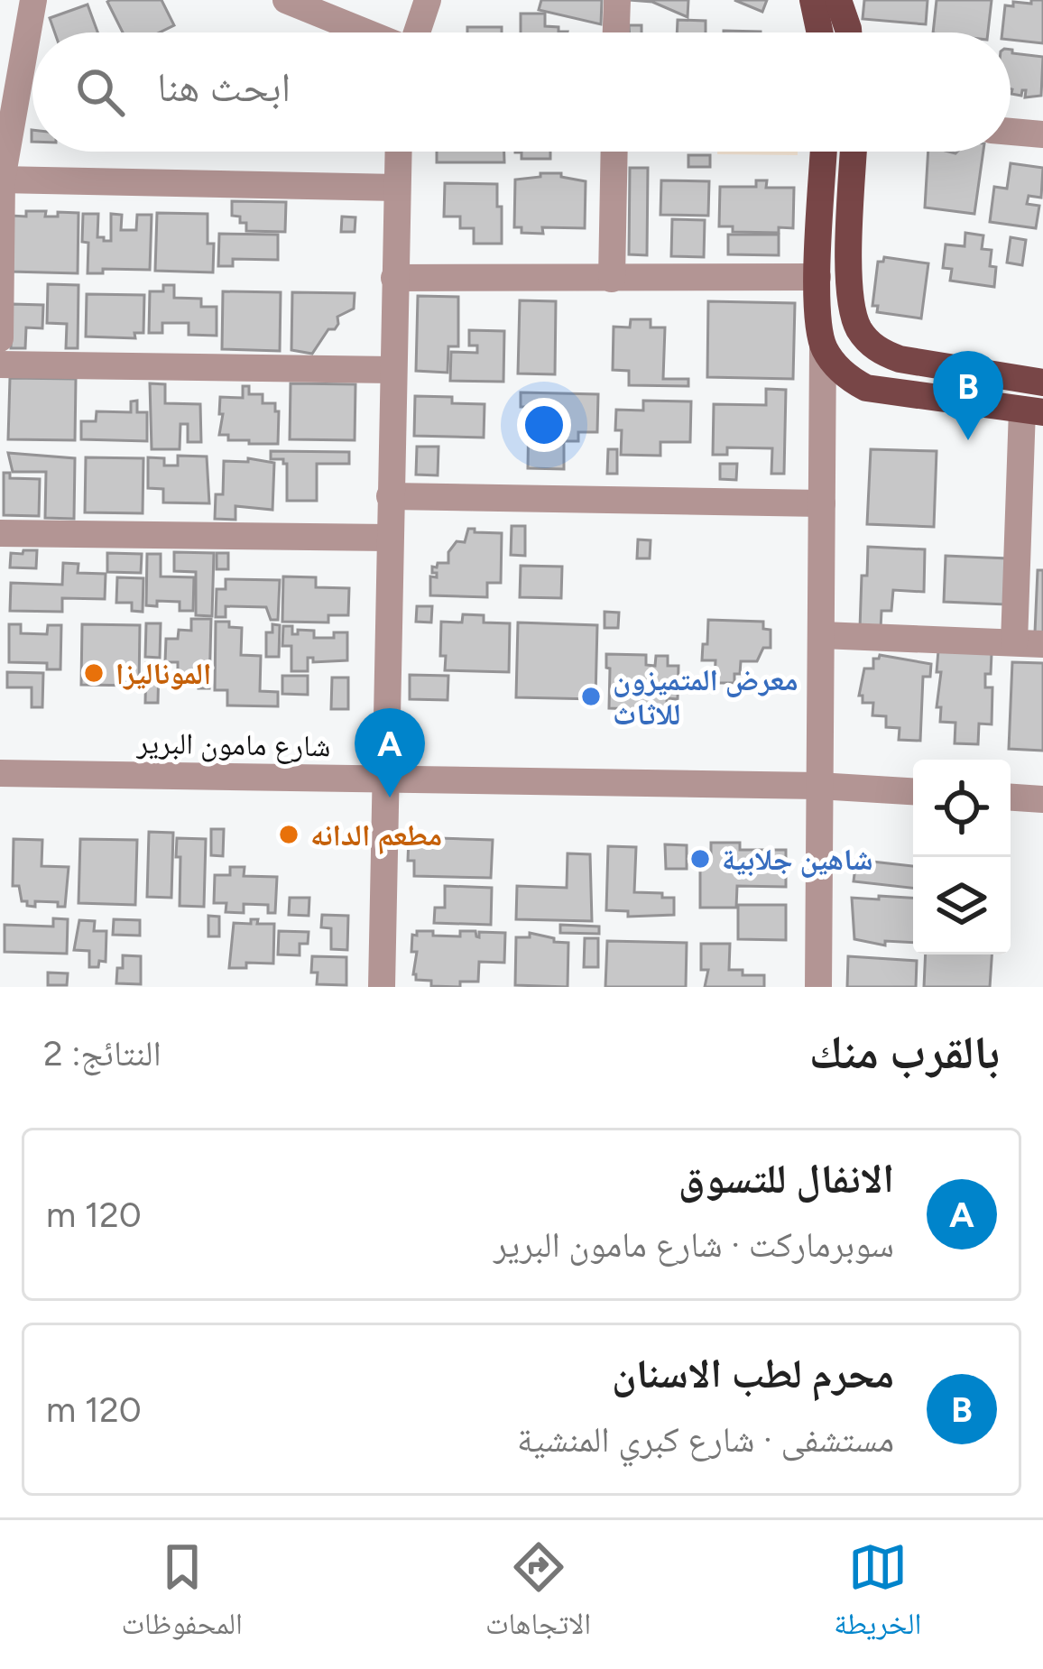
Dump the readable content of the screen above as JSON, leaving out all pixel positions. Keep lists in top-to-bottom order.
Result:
{
  "streets": {
    "street": ["شارع مامون البرير"]
  },
  "places": [
    "الموناليزا",
    "معرض المتميزون للاثاث",
    "مطعم الدانه",
    "شاهين جلابية"
  ],
  "page": {
    "search": "ابحث هنا",
    "pins": ["B", "A"],
    "heading": ["بالقرب منك", "النتائج: 2"],
    "list": [
      {
        "mark": "A",
        "name": "الانفال للتسوق",
        "note": "سوبرماركت · شارع مامون البرير",
        "value": "120 m"
      },
      {
        "mark": "B",
        "name": "محرم لطب الاسنان",
        "note": "مستشفى · شارع كبري المنشية",
        "value": "120 m"
      }
    ],
    "nav": ["الخريطة", "الاتجاهات", "المحفوظات"]
  }
}
